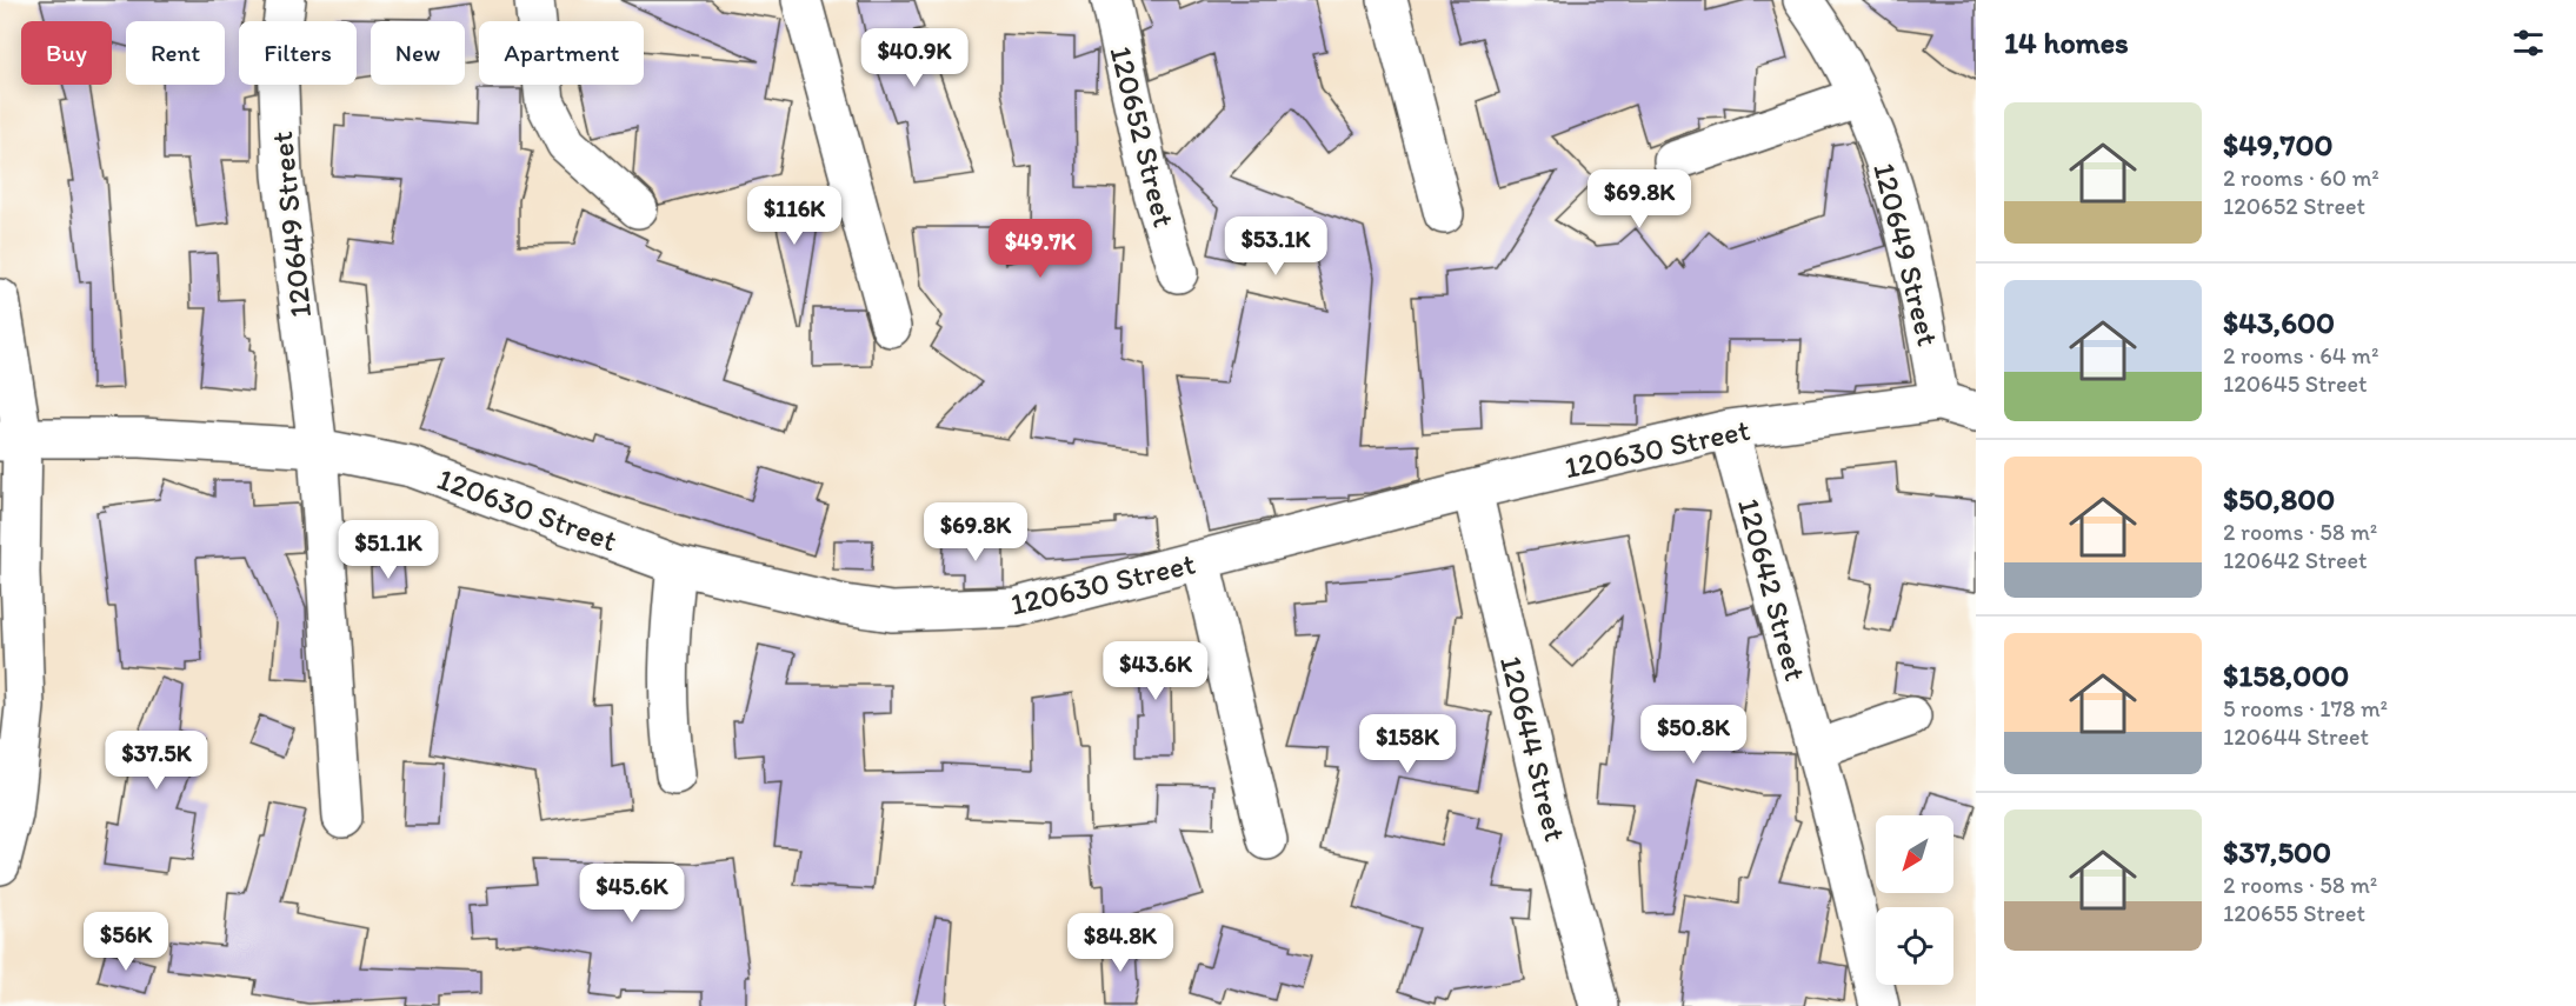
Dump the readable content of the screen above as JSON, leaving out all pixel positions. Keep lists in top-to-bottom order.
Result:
{
  "streets": {
    "street": [
      "120652 Street",
      "120649 Street",
      "120630 Street",
      "120642 Street",
      "120644 Street"
    ]
  },
  "crossings": [
    ["120649 Street", "120630 Street"],
    ["120630 Street", "120642 Street"],
    ["120630 Street", "120644 Street"]
  ],
  "north": "bottom left",
  "page": {
    "heading": "14 homes",
    "chip": [
      "Buy",
      "Rent",
      "Filters",
      "New",
      "Apartment"
    ],
    "price": [
      "$40.9K",
      "$69.8K",
      "$116K",
      "$53.1K",
      "$49.7K",
      "$69.8K",
      "$51.1K",
      "$43.6K",
      "$50.8K",
      "$158K",
      "$37.5K",
      "$45.6K",
      "$56K",
      "$84.8K"
    ],
    "list": [
      {
        "name": "$49,700",
        "note": "2 rooms · 60 m² · 120652 Street"
      },
      {
        "name": "$43,600",
        "note": "2 rooms · 64 m² · 120645 Street"
      },
      {
        "name": "$50,800",
        "note": "2 rooms · 58 m² · 120642 Street"
      },
      {
        "name": "$158,000",
        "note": "5 rooms · 178 m² · 120644 Street"
      },
      {
        "name": "$37,500",
        "note": "2 rooms · 58 m² · 120655 Street"
      }
    ]
  }
}
